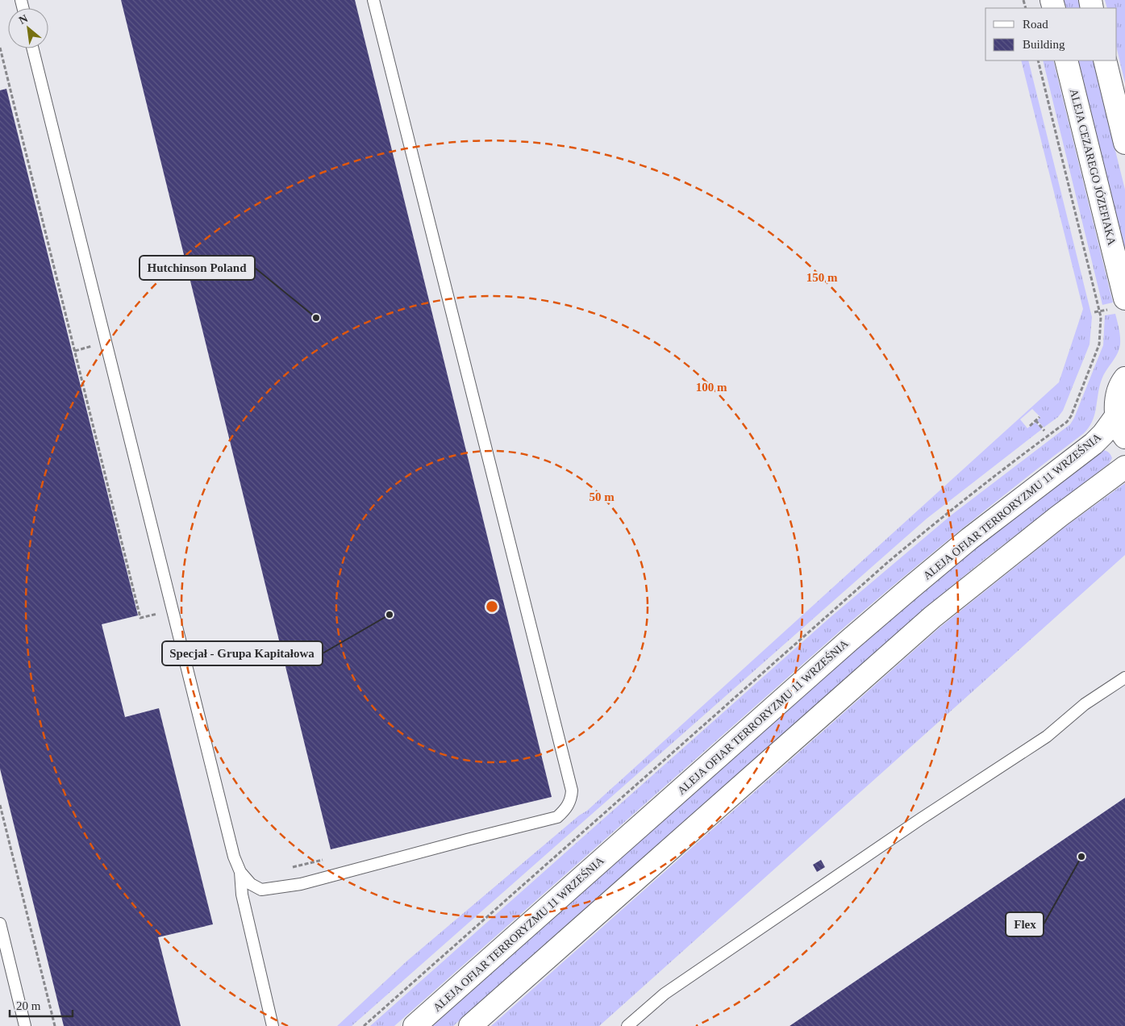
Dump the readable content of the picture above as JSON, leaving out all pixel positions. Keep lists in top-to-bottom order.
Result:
{
  "streets": {
    "street": ["ALEJA CEZAREGO JÓZEFIAKA", "ALEJA OFIAR TERRORYZMU 11 WRZEŚNIA"]
  },
  "places": ["Hutchinson Poland", "Specjał - Grupa Kapitałowa", "Flex"],
  "legend": ["Road", "Building"],
  "scale_bar": "20 m",
  "north": "top left",
  "rings": ["150 m", "100 m", "50 m"]
}
